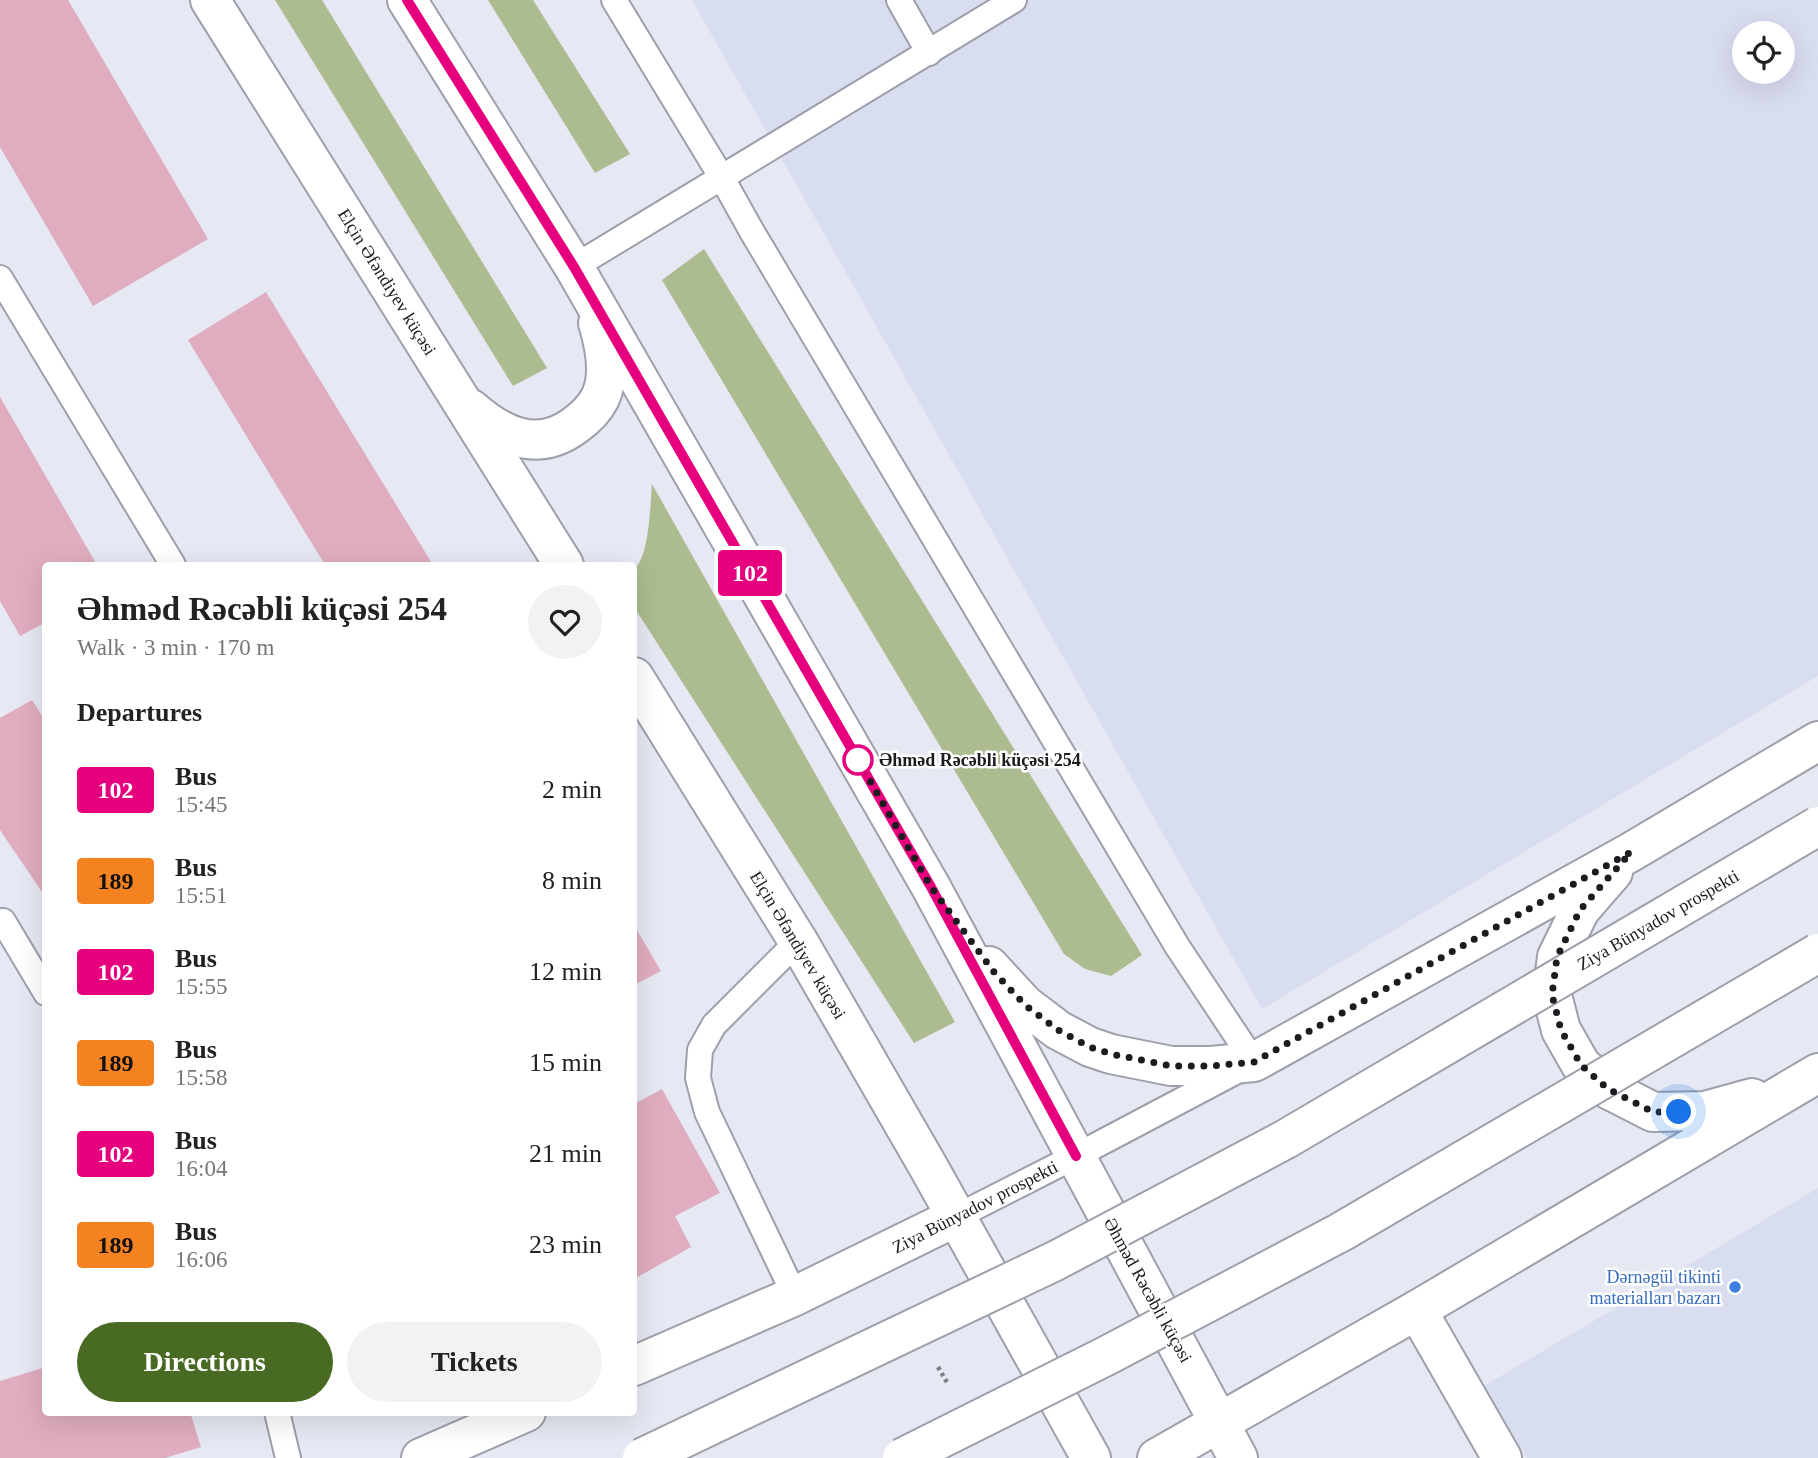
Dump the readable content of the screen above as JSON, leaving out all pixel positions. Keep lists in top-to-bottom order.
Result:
{
  "streets": {
    "main road": ["Elçin Əfəndiyev küçəsi", "Ziya Bünyadov prospekti", "Əhməd Rəcəbli küçəsi"]
  },
  "crossings": [
    ["Elçin Əfəndiyev küçəsi", "Ziya Bünyadov prospekti"],
    ["Ziya Bünyadov prospekti", "Əhməd Rəcəbli küçəsi"]
  ],
  "places": ["Əhməd Rəcəbli küçəsi 254", "Dərnəgül tikinti materialları bazarı"],
  "lines": ["bus line 102"],
  "page": {
    "on_map": "102",
    "heading": [
      ["Əhməd Rəcəbli küçəsi 254", "Walk · 3 min · 170 m"],
      "Departures"
    ],
    "list": [
      {
        "mark": "102",
        "name": "Bus",
        "note": "15:45",
        "value": "2 min"
      },
      {
        "mark": "189",
        "name": "Bus",
        "note": "15:51",
        "value": "8 min"
      },
      {
        "mark": "102",
        "name": "Bus",
        "note": "15:55",
        "value": "12 min"
      },
      {
        "mark": "189",
        "name": "Bus",
        "note": "15:58",
        "value": "15 min"
      },
      {
        "mark": "102",
        "name": "Bus",
        "note": "16:04",
        "value": "21 min"
      },
      {
        "mark": "189",
        "name": "Bus",
        "note": "16:06",
        "value": "23 min"
      }
    ],
    "buttons": ["Directions", "Tickets"]
  }
}
